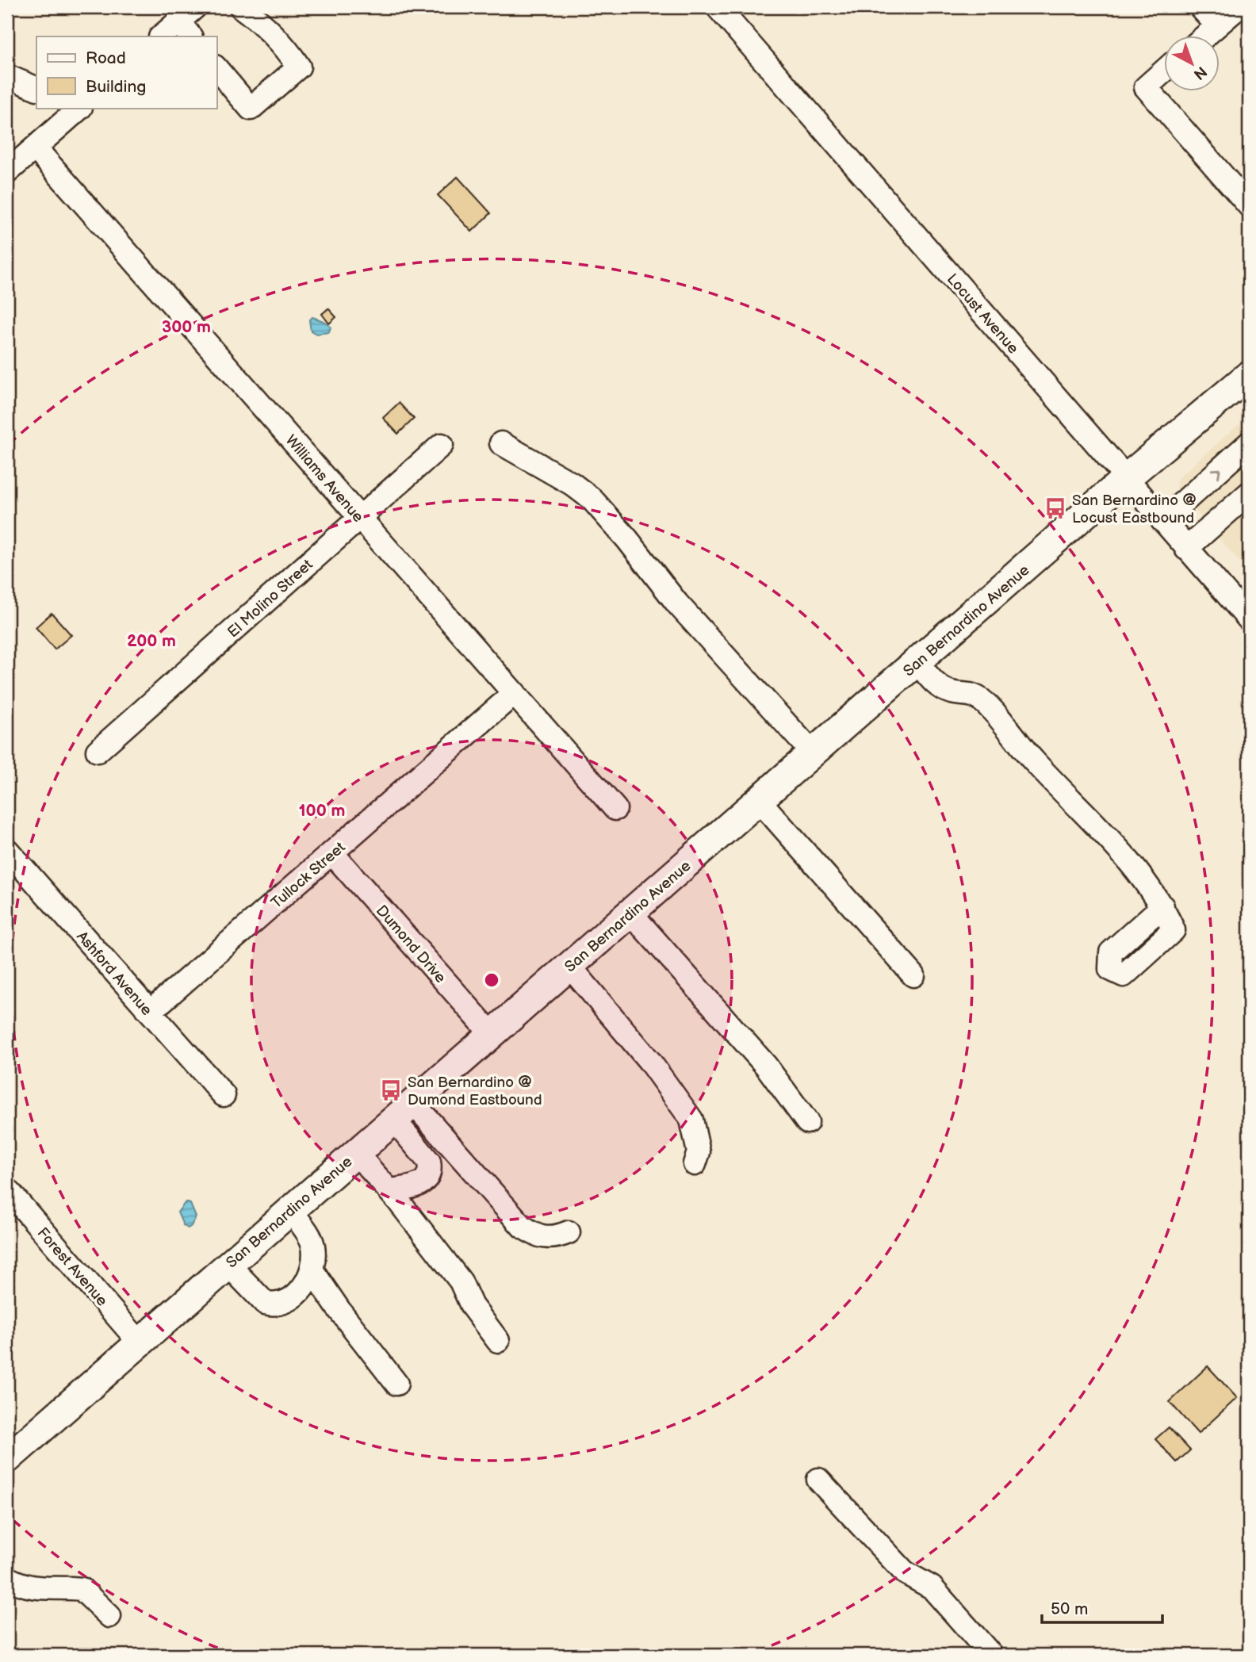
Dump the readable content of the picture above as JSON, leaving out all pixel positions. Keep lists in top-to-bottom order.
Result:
{
  "streets": {
    "main road": ["San Bernardino Avenue"],
    "street": [
      "Locust Avenue",
      "Williams Avenue",
      "El Molino Street",
      "Tullock Street",
      "Dumond Drive",
      "Ashford Avenue",
      "Forest Avenue"
    ]
  },
  "crossings": [
    ["Locust Avenue", "San Bernardino Avenue"],
    ["Williams Avenue", "El Molino Street"],
    ["Williams Avenue", "Tullock Street"],
    ["San Bernardino Avenue", "Dumond Drive"],
    ["San Bernardino Avenue", "Forest Avenue"],
    ["Tullock Street", "Dumond Drive"],
    ["Tullock Street", "Ashford Avenue"]
  ],
  "places": {
    "bus stop": ["San Bernardino @ Locust Eastbound", "San Bernardino @ Dumond Eastbound"]
  },
  "legend": ["Road", "Building"],
  "scale_bar": "50 m",
  "north": "bottom right",
  "rings": ["300 m", "200 m", "100 m"]
}
